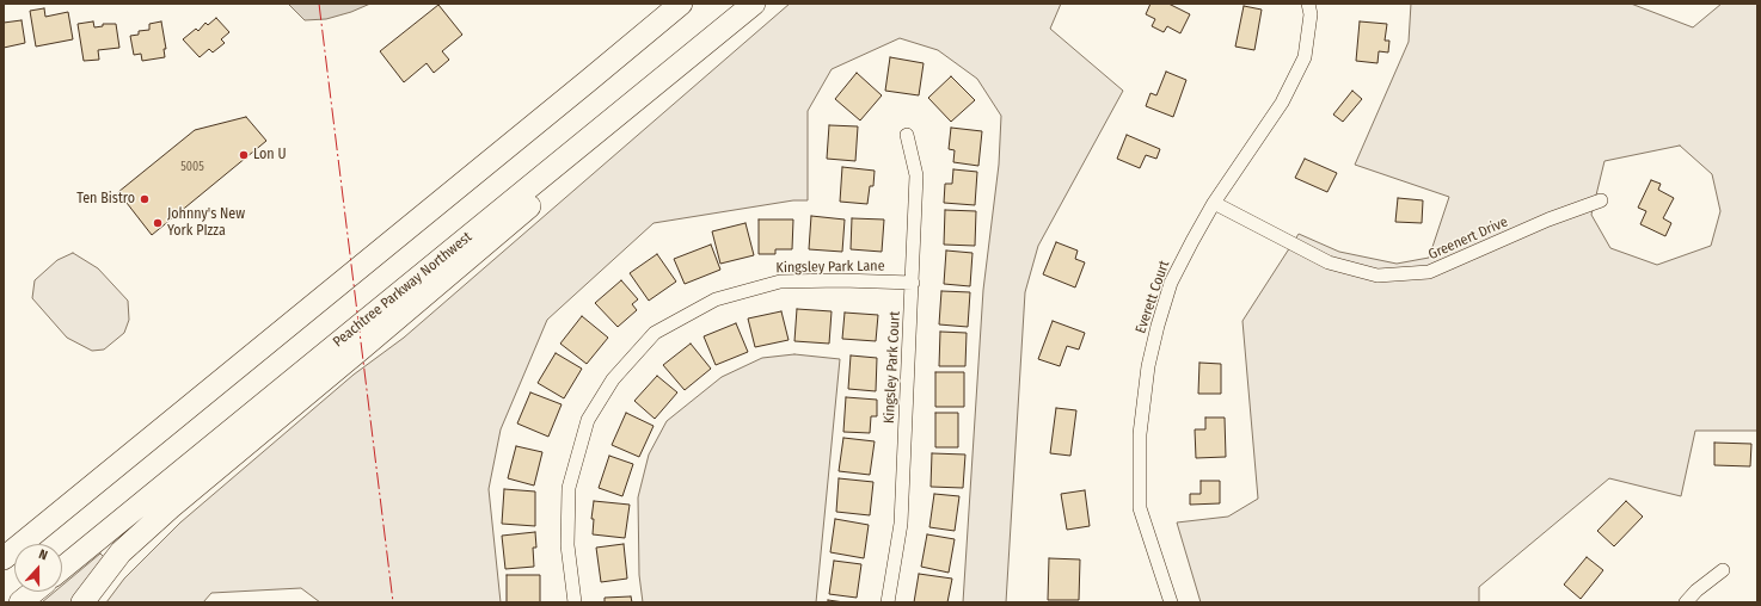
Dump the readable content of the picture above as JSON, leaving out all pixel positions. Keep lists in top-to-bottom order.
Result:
{
  "streets": {
    "highway": ["Peachtree Parkway Northwest"],
    "street": [
      "Greenert Drive",
      "Kingsley Park Lane",
      "Everett Court",
      "Kingsley Park Court"
    ]
  },
  "crossings": [
    ["Greenert Drive", "Everett Court"],
    ["Kingsley Park Lane", "Kingsley Park Court"]
  ],
  "places": ["Lon U", "Ten Bistro", "Johnny's New York PIzza"],
  "house_numbers": ["5005"],
  "north": "top"
}
